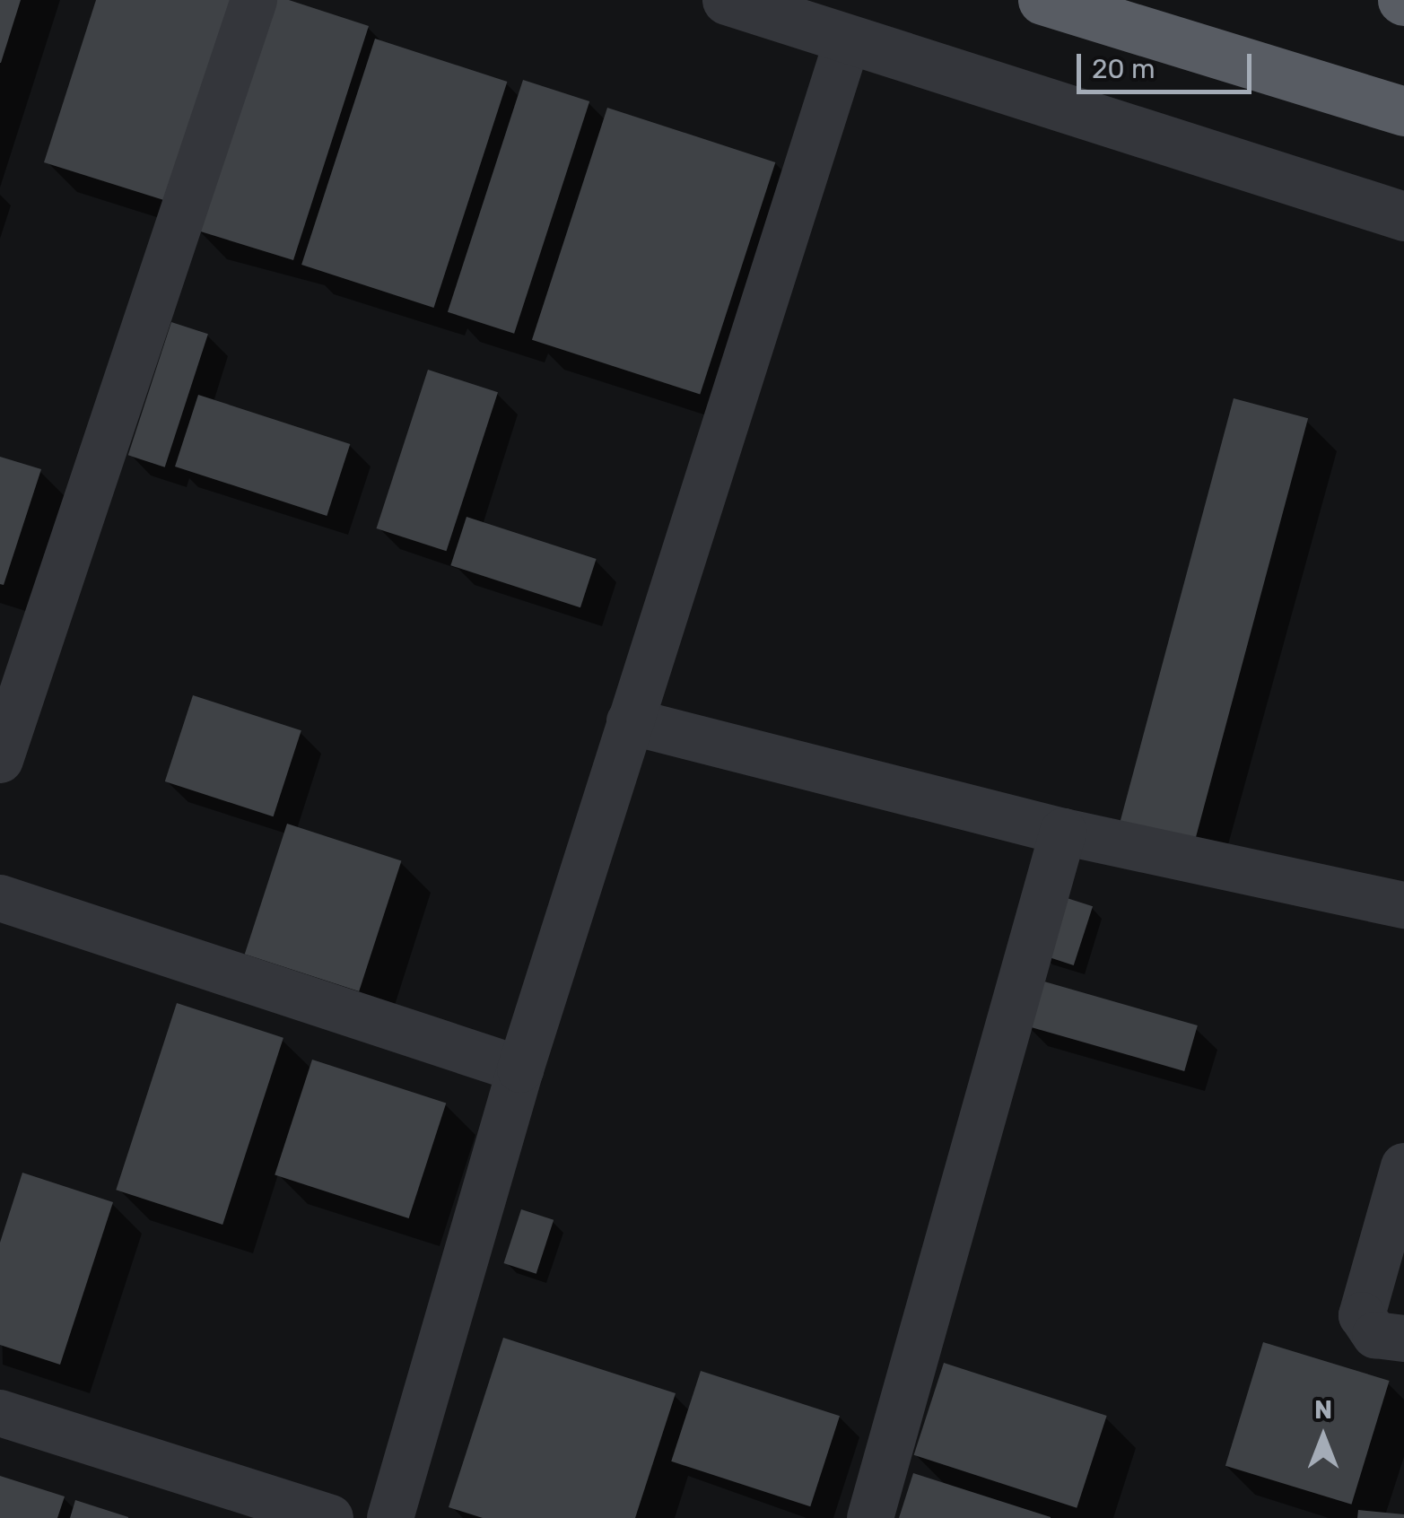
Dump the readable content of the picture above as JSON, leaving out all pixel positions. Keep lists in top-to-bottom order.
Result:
{
  "scale_bar": "20 m",
  "north": "top"
}
